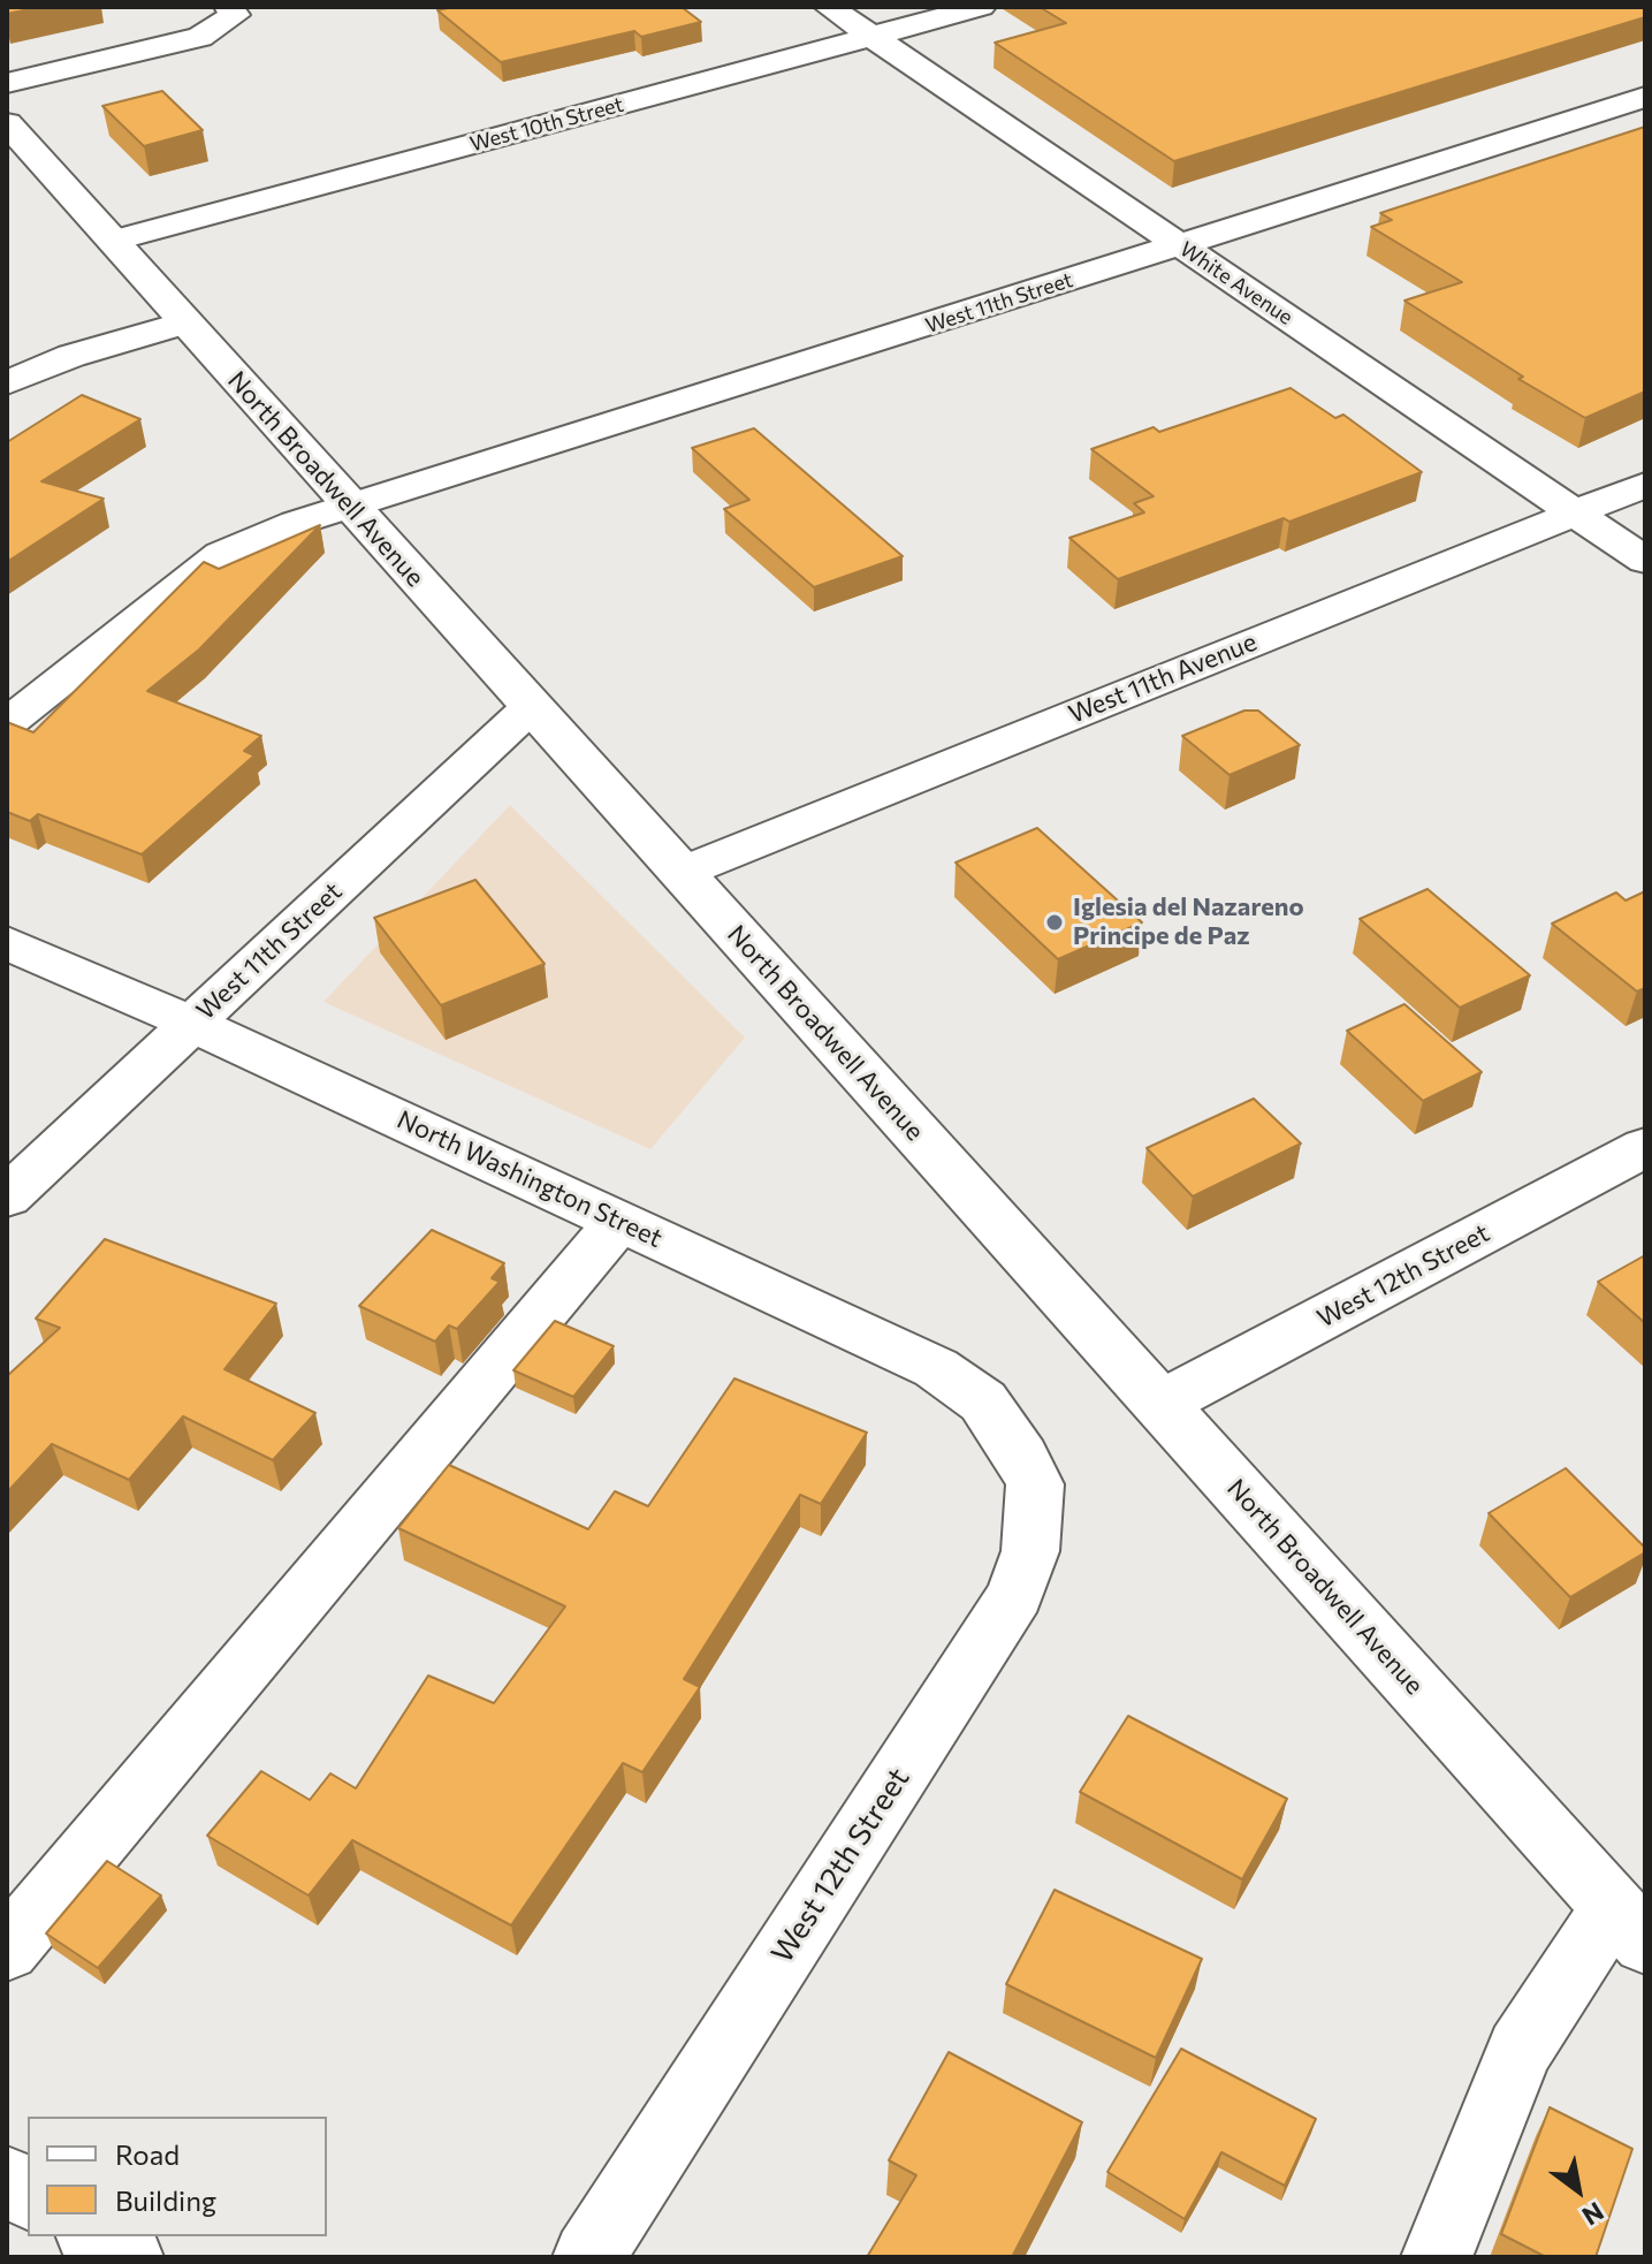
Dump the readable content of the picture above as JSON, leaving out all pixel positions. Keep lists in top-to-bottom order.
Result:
{
  "streets": {
    "street": [
      "West 10th Street",
      "White Avenue",
      "West 11th Street",
      "North Broadwell Avenue",
      "West 11th Avenue",
      "North Washington Street",
      "West 12th Street"
    ]
  },
  "crossings": [
    ["West 10th Street", "White Avenue"],
    ["West 10th Street", "North Broadwell Avenue"],
    ["White Avenue", "West 11th Street"],
    ["White Avenue", "West 11th Avenue"],
    ["West 11th Street", "North Broadwell Avenue"],
    ["West 11th Street", "North Washington Street"],
    ["North Broadwell Avenue", "West 11th Avenue"],
    ["North Broadwell Avenue", "West 12th Street"],
    ["North Washington Street", "West 12th Street"]
  ],
  "places": ["Iglesia del Nazareno Principe de Paz"],
  "legend": ["Road", "Building"],
  "north": "bottom right"
}
